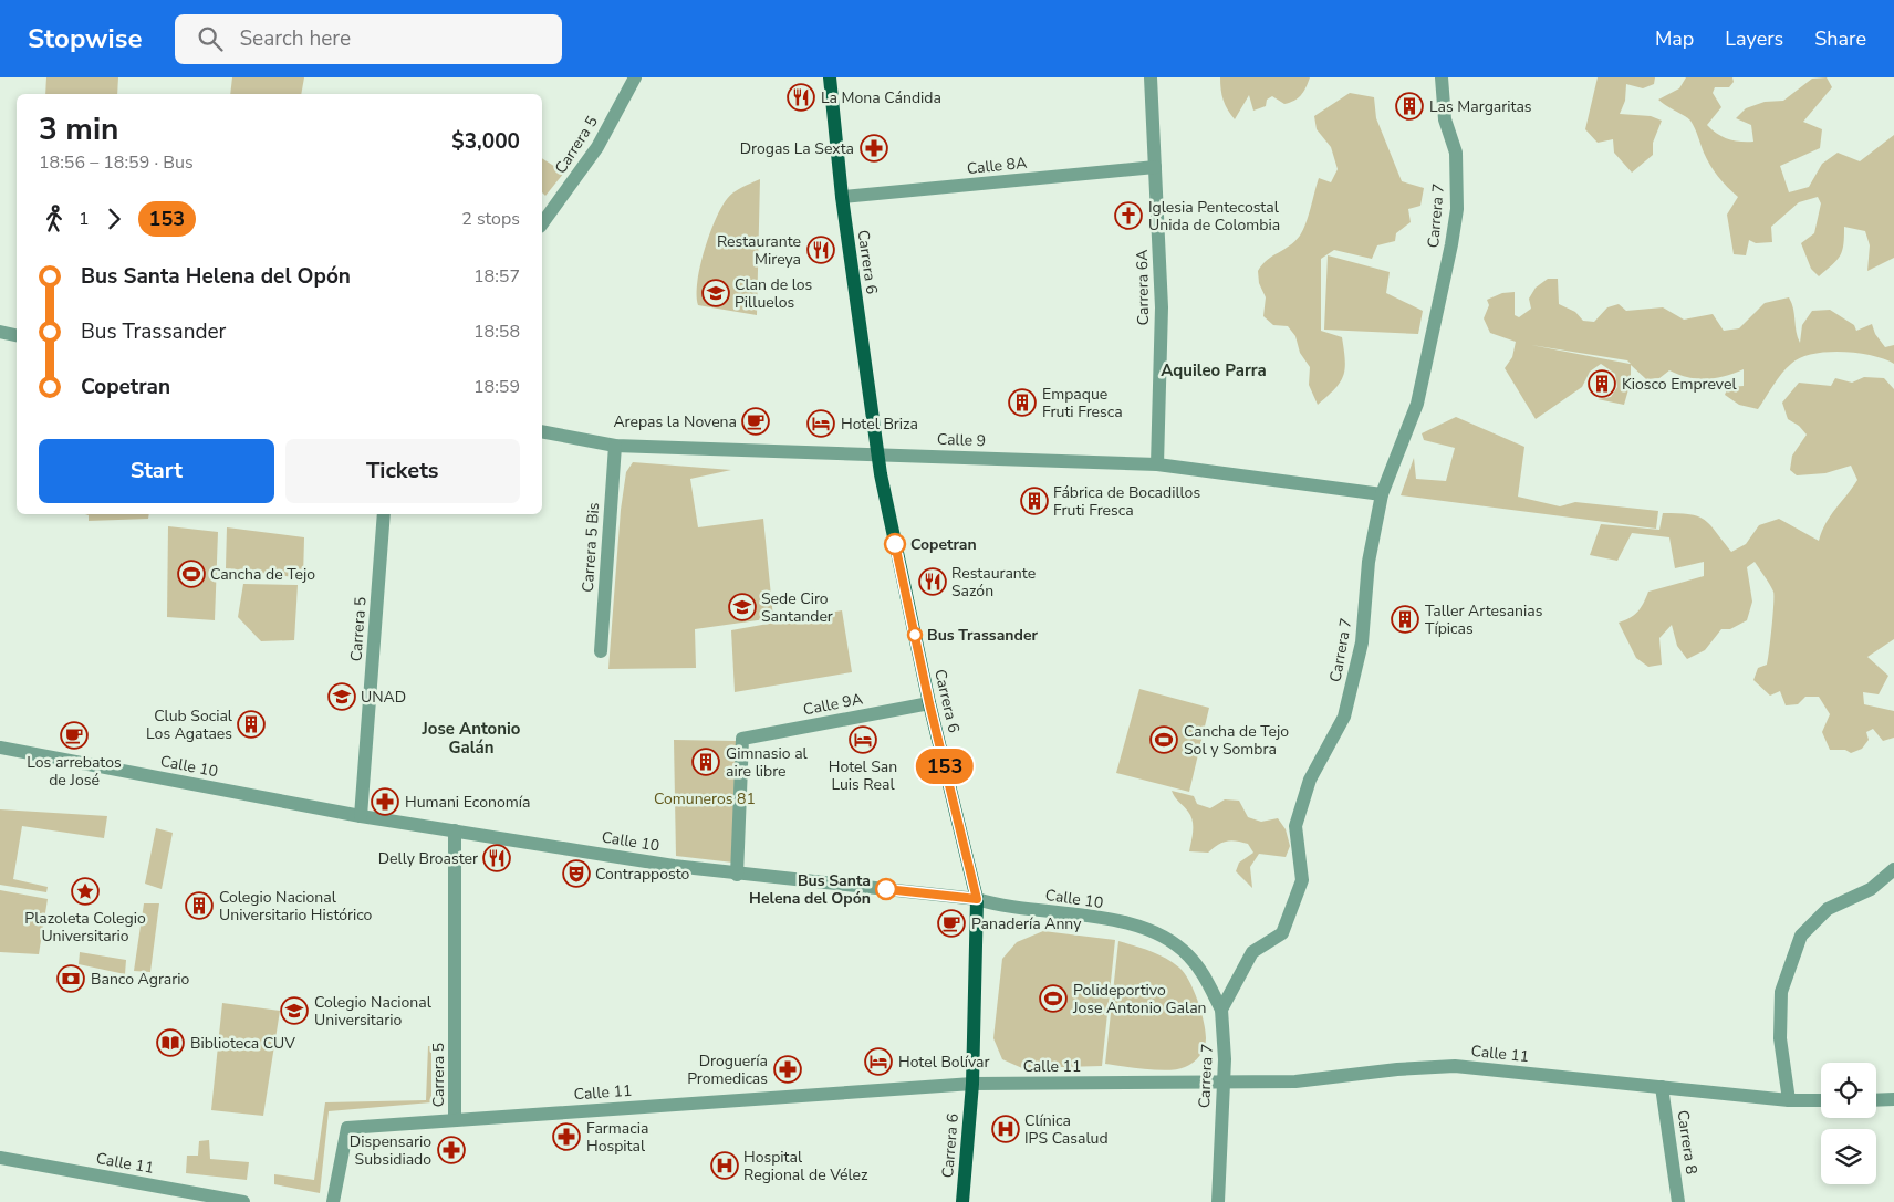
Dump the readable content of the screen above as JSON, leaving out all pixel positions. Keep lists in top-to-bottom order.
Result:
{
  "streets": {
    "main road": ["Carrera 6"],
    "street": [
      "Carrera 5",
      "Calle 8A",
      "Carrera 7",
      "Carrera 6A",
      "Calle 9",
      "Carrera 5 Bis",
      "Calle 9A",
      "Calle 10",
      "Calle 11",
      "Carrera 8"
    ]
  },
  "crossings": [
    ["Carrera 5", "Calle 10"],
    ["Carrera 5", "Calle 11"],
    ["Calle 8A", "Carrera 6"],
    ["Calle 8A", "Carrera 6A"],
    ["Carrera 7", "Calle 9"],
    ["Carrera 7", "Calle 10"],
    ["Carrera 7", "Calle 11"],
    ["Carrera 6", "Calle 9"],
    ["Carrera 6", "Calle 9A"],
    ["Carrera 6", "Calle 10"],
    ["Carrera 6", "Calle 11"],
    ["Carrera 6A", "Calle 9"],
    ["Calle 9", "Carrera 5 Bis"],
    ["Calle 9A", "Calle 10"],
    ["Calle 11", "Carrera 8"]
  ],
  "districts": ["Aquileo Parra", "Jose Antonio Galán"],
  "parks": ["Comuneros 81"],
  "places": {
    "restaurant": [
      "La Mona Cándida",
      "Restaurante Mireya",
      "Restaurante Sazón",
      "Delly Broaster"
    ],
    "building": [
      "Las Margaritas",
      "Kiosco Emprevel",
      "Empaque Fruti Fresca",
      "Fábrica de Bocadillos Fruti Fresca",
      "Taller Artesanias Típicas",
      "Club Social Los Agataes",
      "Gimnasio al aire libre",
      "Colegio Nacional Universitario Histórico"
    ],
    "pharmacy": [
      "Drogas La Sexta",
      "Humani Economía",
      "Droguería Promedicas",
      "Farmacia Hospital",
      "Dispensario Subsidiado"
    ],
    "church": ["Iglesia Pentecostal Unida de Colombia"],
    "school or university": [
      "Clan de los Pilluelos",
      "Sede Ciro Santander",
      "UNAD",
      "Colegio Nacional Universitario"
    ],
    "cafe": ["Arepas la Novena", "Los arrebatos de José", "Panadería Anny"],
    "hotel": ["Hotel Briza", "Hotel San Luis Real", "Hotel Bolívar"],
    "other": ["Copetran", "Bus Trassander", "Bus Santa Helena del Opón"],
    "sports": ["Cancha de Tejo", "Cancha de Tejo Sol y Sombra", "Polideportivo Jose Antonio Galan"],
    "theatre": ["Contrapposto"],
    "place": ["Plazoleta Colegio Universitario"],
    "bank": ["Banco Agrario"],
    "library": ["Biblioteca CUV"],
    "hospital": ["Clínica IPS Casalud", "Hospital Regional de Vélez"]
  },
  "lines": ["bus line 153"],
  "page": {
    "header": "Stopwise",
    "search": "Search here",
    "nav": ["Map", "Layers", "Share"],
    "on_map": "153",
    "heading": ["3 min", "18:56 – 18:59 · Bus", "$3,000"],
    "legs": ["1", "153", "2 stops"],
    "list": [
      {
        "name": "Bus Santa Helena del Opón",
        "value": "18:57"
      },
      {
        "name": "Bus Trassander",
        "value": "18:58"
      },
      {
        "name": "Copetran",
        "value": "18:59"
      }
    ],
    "buttons": ["Start", "Tickets"]
  }
}
